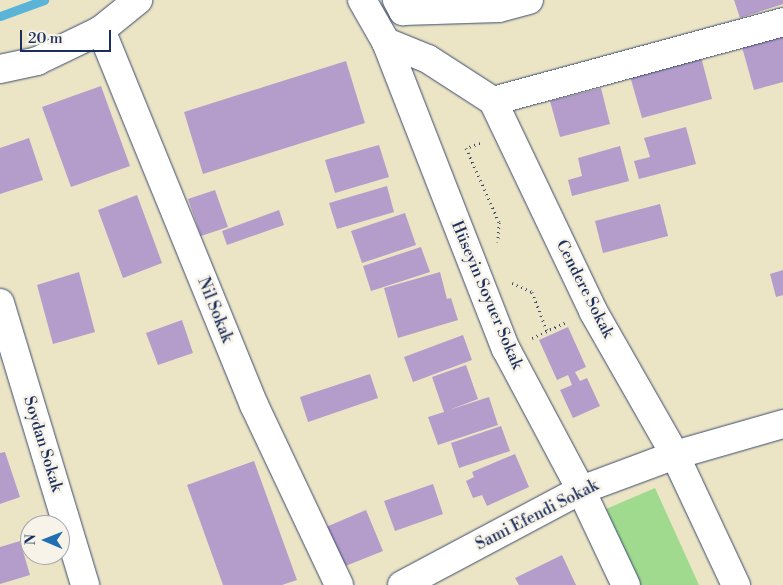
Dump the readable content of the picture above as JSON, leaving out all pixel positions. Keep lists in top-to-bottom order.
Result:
{
  "streets": {
    "street": [
      "Cendere Sokak",
      "Hüseyin Soyuer Sokak",
      "Nil Sokak",
      "Soydan Sokak",
      "Sami Efendi Sokak"
    ]
  },
  "crossings": [
    ["Cendere Sokak", "Sami Efendi Sokak"],
    ["Hüseyin Soyuer Sokak", "Sami Efendi Sokak"]
  ],
  "scale_bar": "20 m",
  "north": "left"
}
